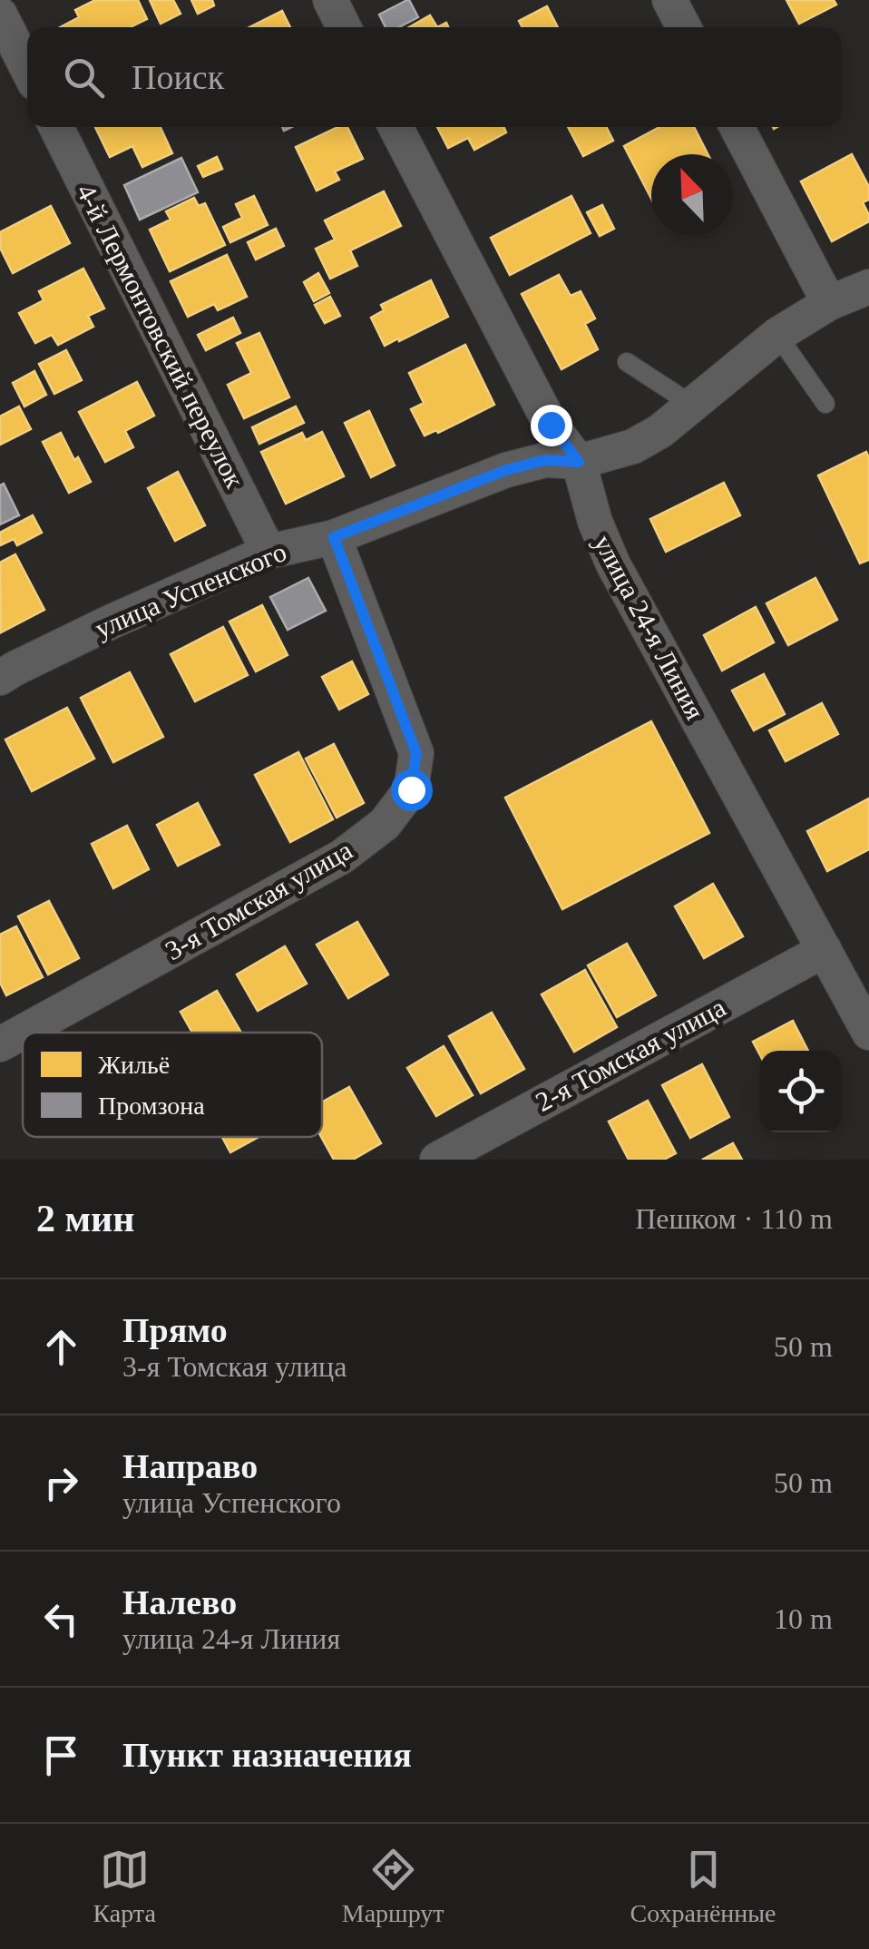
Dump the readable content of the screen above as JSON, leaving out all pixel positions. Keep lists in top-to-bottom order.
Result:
{
  "streets": {
    "street": [
      "4-й Лермонтовский переулок",
      "улица Успенского",
      "улица 24-я Линия",
      "3-я Томская улица",
      "2-я Томская улица"
    ]
  },
  "crossings": [
    ["4-й Лермонтовский переулок", "улица Успенского"],
    ["улица Успенского", "улица 24-я Линия"],
    ["улица Успенского", "3-я Томская улица"],
    ["улица 24-я Линия", "2-я Томская улица"]
  ],
  "legend": ["Жильё", "Промзона"],
  "north": "top left",
  "page": {
    "search": "Поиск",
    "heading": ["2 мин", "Пешком · 110 m"],
    "list": [
      ["Прямо", "3-я Томская улица", "50 m"],
      ["Направо", "улица Успенского", "50 m"],
      ["Налево", "улица 24-я Линия", "10 m"],
      "Пункт назначения"
    ],
    "nav": ["Карта", "Маршрут", "Сохранённые"]
  }
}
